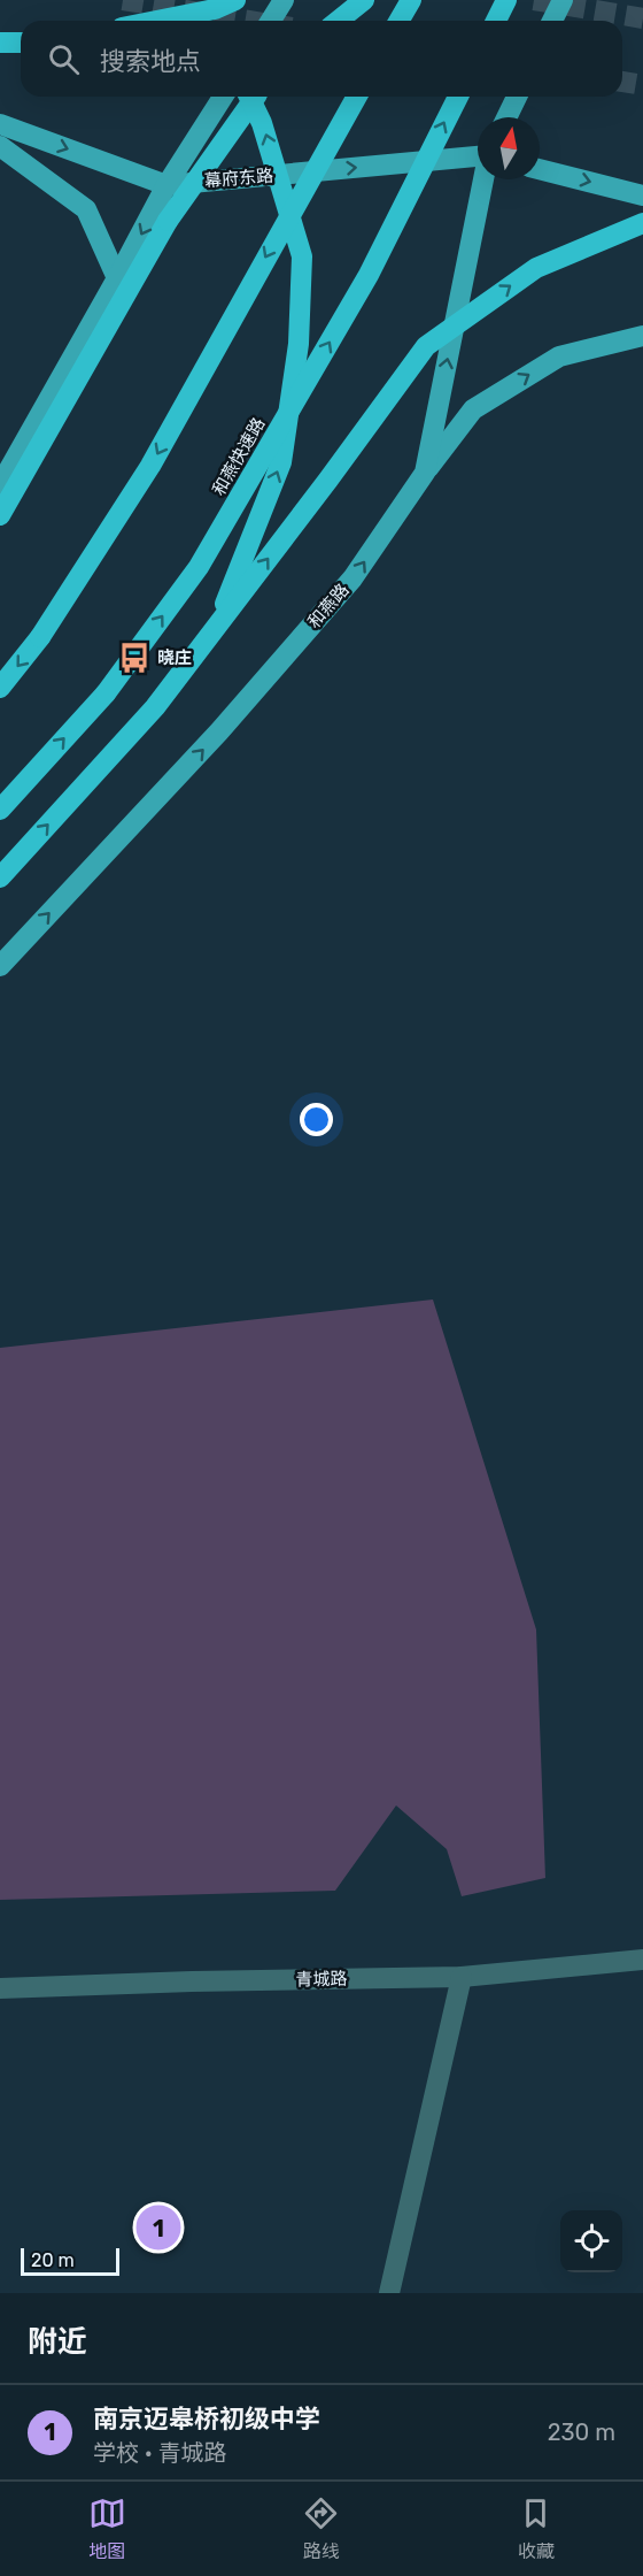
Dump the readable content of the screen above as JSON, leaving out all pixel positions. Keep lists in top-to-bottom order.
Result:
{
  "streets": {
    "highway": ["和燕快速路"],
    "main road": ["幕府东路", "和燕路"],
    "street": ["青城路"]
  },
  "one_way": ["幕府东路", "和燕路"],
  "places": {
    "bus stop": ["晓庄"]
  },
  "scale_bar": "20 m",
  "north": "top",
  "page": {
    "search": "搜索地点",
    "pins": "1",
    "scale": "20 m",
    "heading": "附近",
    "list": [
      {
        "mark": "1",
        "name": "南京迈皋桥初级中学",
        "note": "学校 · 青城路",
        "value": "230 m"
      }
    ],
    "nav": ["地图", "路线", "收藏"]
  }
}
